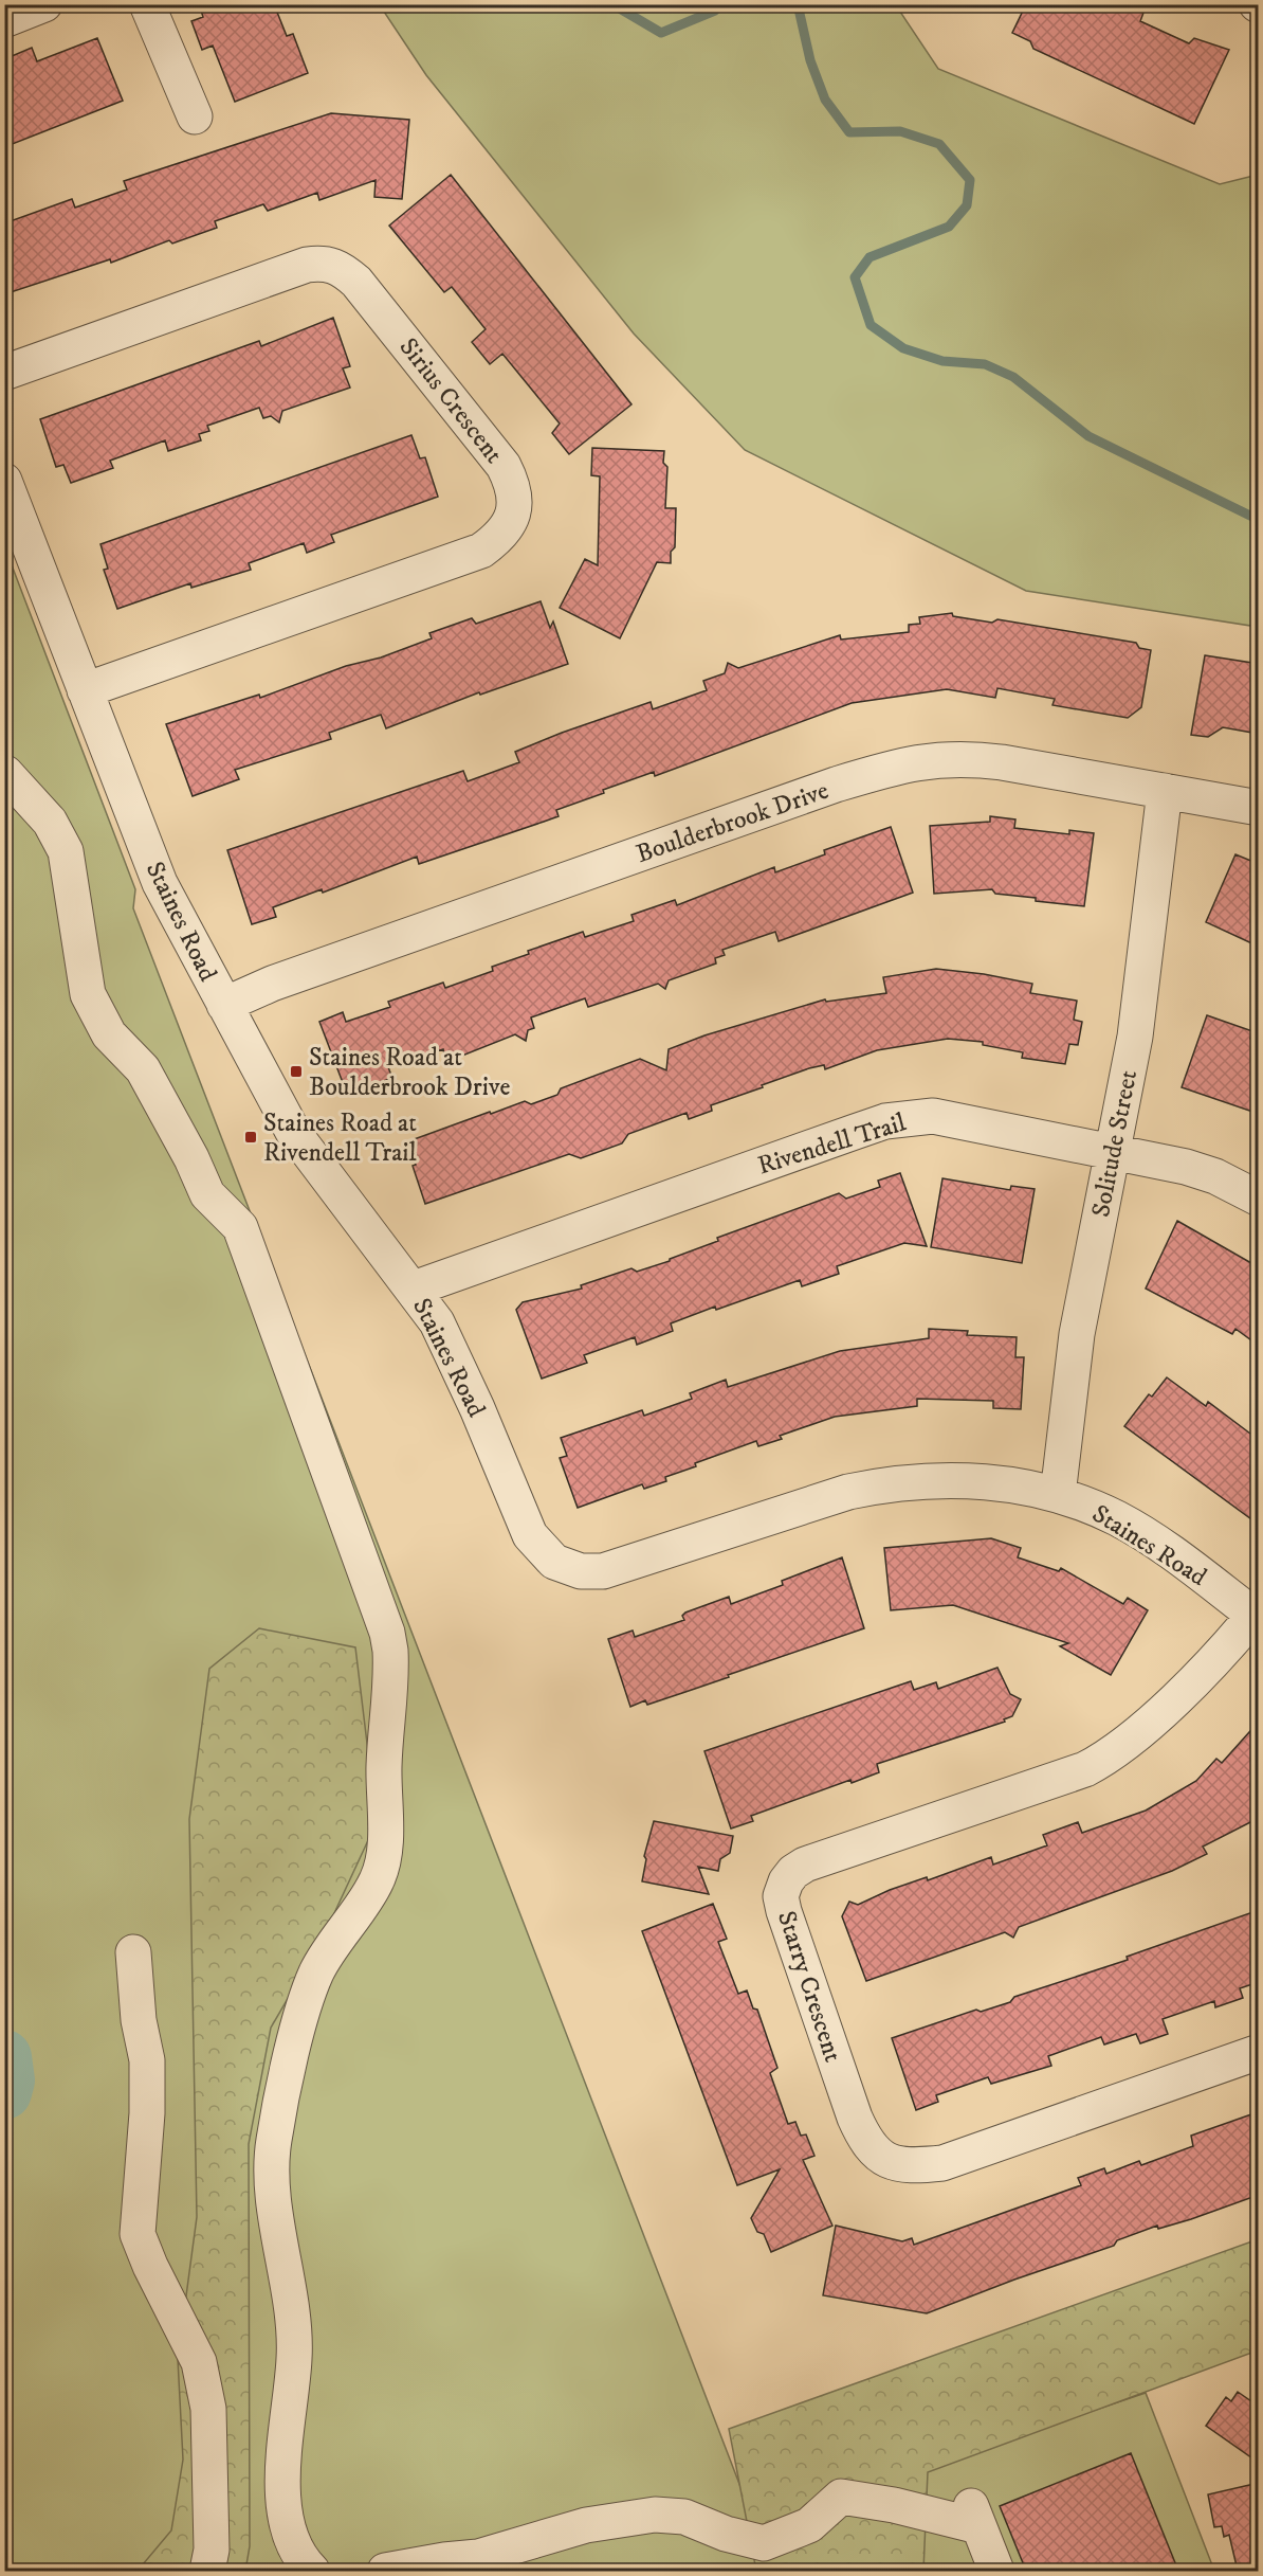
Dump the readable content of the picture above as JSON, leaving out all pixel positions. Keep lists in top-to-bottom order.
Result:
{
  "streets": {
    "street": [
      "Sirius Crescent",
      "Boulderbrook Drive",
      "Staines Road",
      "Rivendell Trail",
      "Solitude Street",
      "Starry Crescent"
    ]
  },
  "crossings": [
    ["Sirius Crescent", "Staines Road"],
    ["Boulderbrook Drive", "Staines Road"],
    ["Boulderbrook Drive", "Solitude Street"],
    ["Staines Road", "Rivendell Trail"],
    ["Staines Road", "Solitude Street"],
    ["Staines Road", "Starry Crescent"],
    ["Rivendell Trail", "Solitude Street"]
  ],
  "places": {
    "transit": ["Staines Road at Boulderbrook Drive", "Staines Road at Rivendell Trail"]
  }
}
